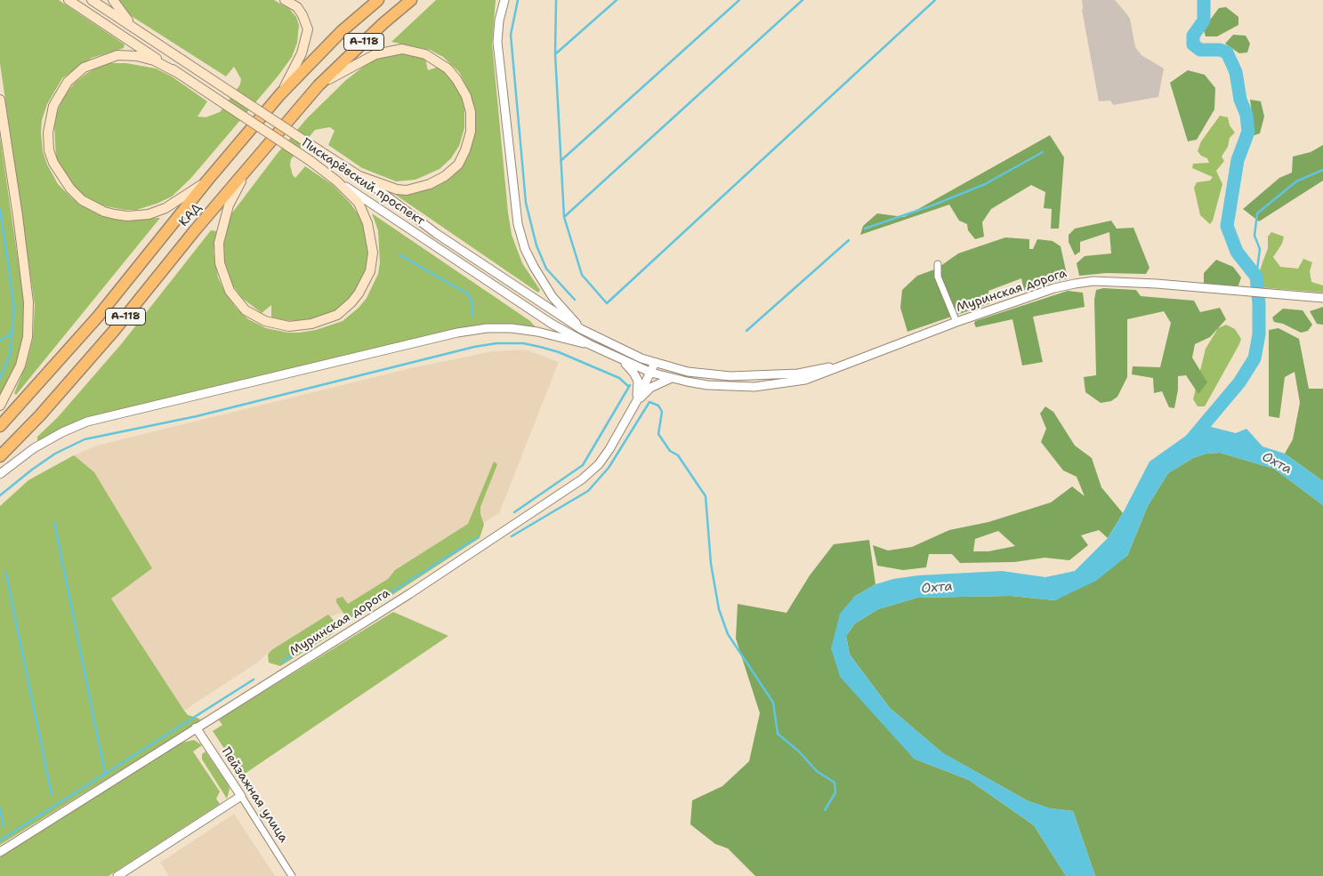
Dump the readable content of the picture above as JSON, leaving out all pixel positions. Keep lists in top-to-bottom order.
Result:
{
  "streets": {
    "highway": ["А-118", "КАД"],
    "main road": ["Пискарёвский проспект"],
    "street": ["Муринская дорога", "Пейзажная улица"]
  },
  "crossings": [
    ["Пискарёвский проспект", "Муринская дорога"],
    ["Муринская дорога", "Пейзажная улица"]
  ],
  "water": ["Охта"]
}
